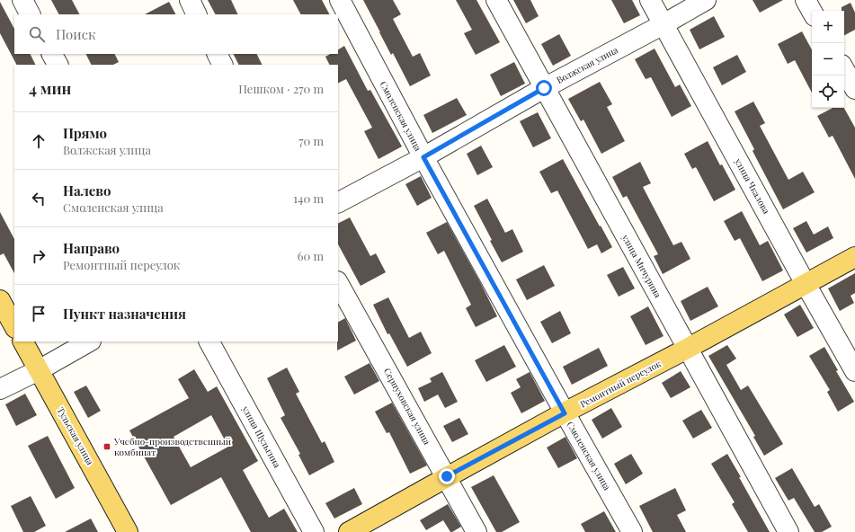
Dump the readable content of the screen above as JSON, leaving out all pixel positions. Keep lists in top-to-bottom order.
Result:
{
  "streets": {
    "main road": ["Ремонтный переулок", "Тульская улица"],
    "street": [
      "Волжская улица",
      "Смоленская улица",
      "улица Чкалова",
      "улица Мичурина",
      "Серпуховская улица",
      "улица Шульгина"
    ]
  },
  "crossings": [
    ["Волжская улица", "Смоленская улица"],
    ["Волжская улица", "улица Чкалова"],
    ["Волжская улица", "улица Мичурина"],
    ["Смоленская улица", "Ремонтный переулок"],
    ["улица Чкалова", "Ремонтный переулок"],
    ["улица Мичурина", "Ремонтный переулок"],
    ["Ремонтный переулок", "Серпуховская улица"]
  ],
  "places": {
    "transit": ["Учебно-производственный комбинат"]
  },
  "page": {
    "map_buttons": ["+", "−"],
    "search": "Поиск",
    "heading": ["4 мин", "Пешком · 270 m"],
    "list": [
      ["Прямо", "Волжская улица", "70 m"],
      ["Налево", "Смоленская улица", "140 m"],
      ["Направо", "Ремонтный переулок", "60 m"],
      "Пункт назначения"
    ]
  }
}
